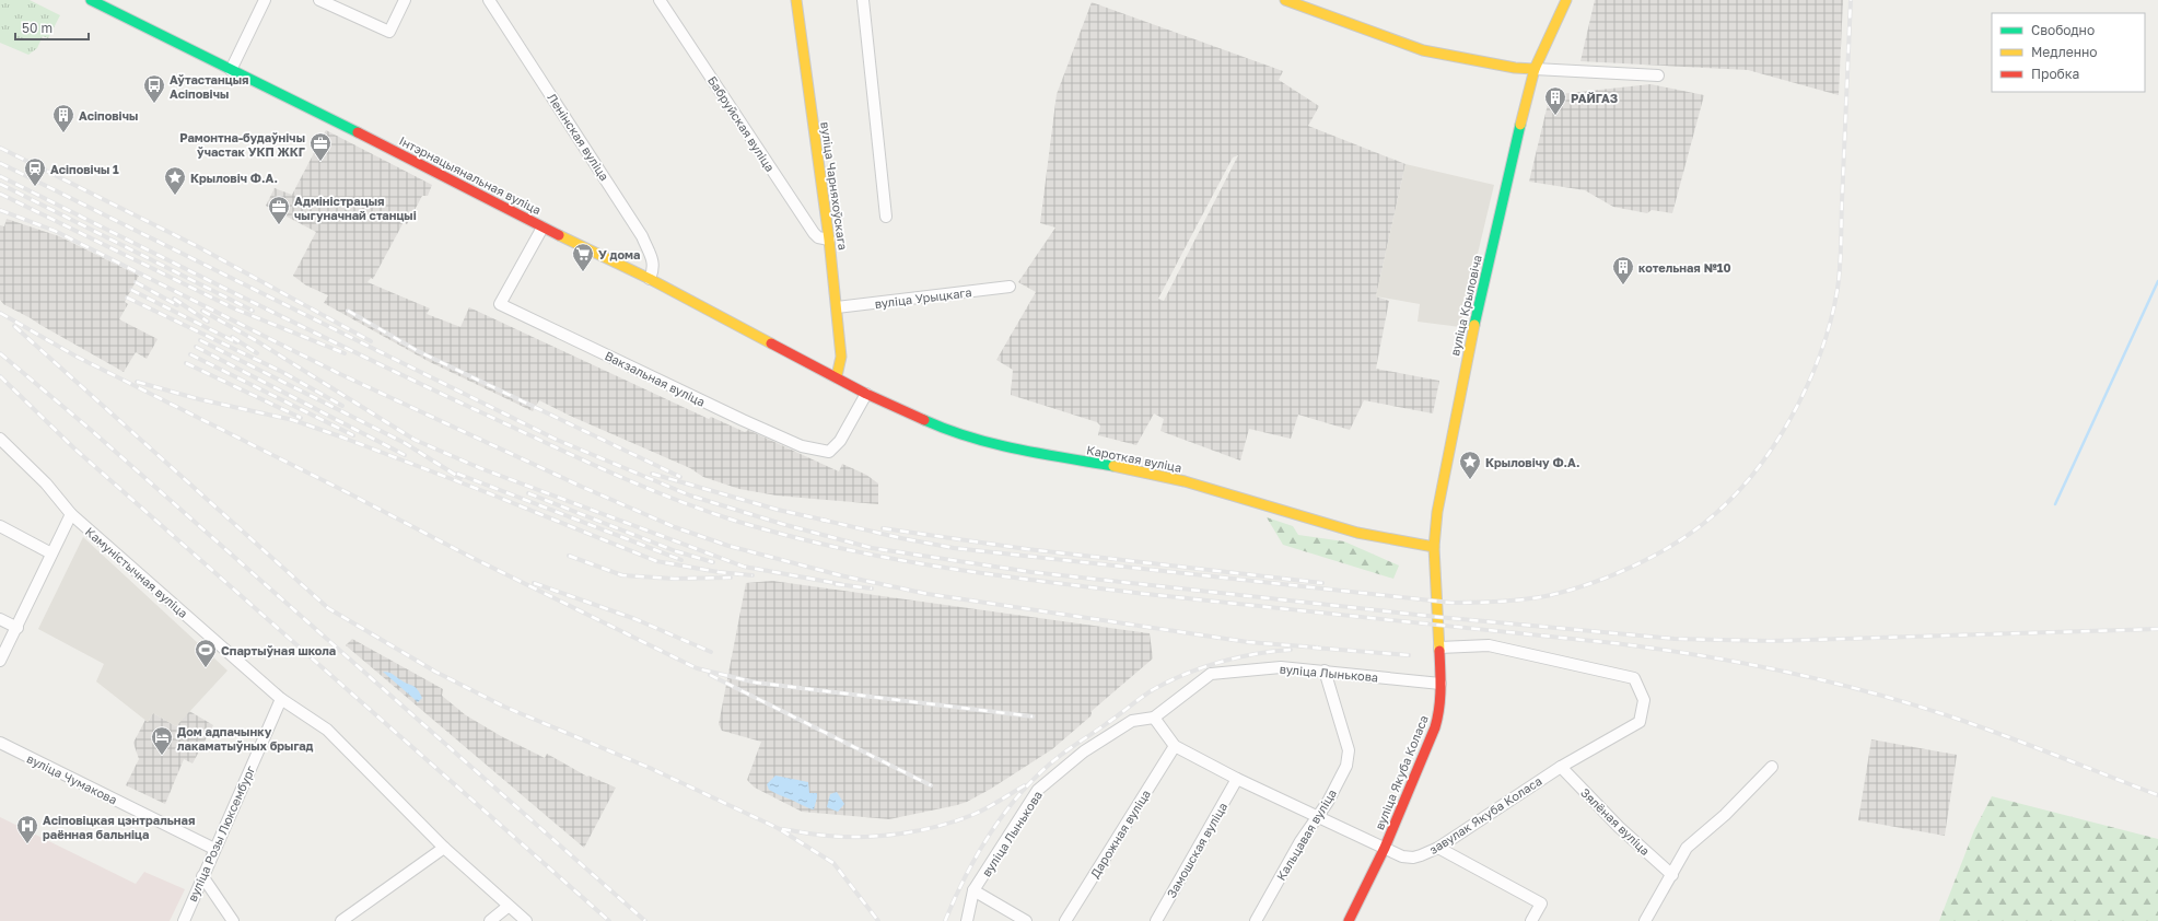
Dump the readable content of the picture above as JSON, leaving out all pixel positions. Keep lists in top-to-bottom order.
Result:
{
  "streets": {
    "street": [
      "Бабруйская вуліца",
      "Ленінская вуліца",
      "Інтэрнацыянальная вуліца",
      "вуліца Чарняхоўскага",
      "вуліца Урыцкага",
      "вуліца Крыловіча",
      "Вакзальная вуліца",
      "Кароткая вуліца",
      "Камуністычная вуліца",
      "вуліца Лынькова",
      "вуліца Якуба Коласа",
      "вуліца Чумакова",
      "завулак Якуба Коласа",
      "Зялёная вуліца",
      "вуліца Розы Люксембург",
      "Дарожная вуліца",
      "Кальцавая вуліца",
      "Замошская вуліца"
    ]
  },
  "crossings": [
    ["Бабруйская вуліца", "вуліца Чарняхоўскага"],
    ["Ленінская вуліца", "Інтэрнацыянальная вуліца"],
    ["Інтэрнацыянальная вуліца", "вуліца Чарняхоўскага"],
    ["Інтэрнацыянальная вуліца", "Вакзальная вуліца"],
    ["Інтэрнацыянальная вуліца", "Кароткая вуліца"],
    ["вуліца Чарняхоўскага", "вуліца Урыцкага"],
    ["вуліца Чарняхоўскага", "Кароткая вуліца"],
    ["вуліца Крыловіча", "Кароткая вуліца"],
    ["вуліца Крыловіча", "вуліца Якуба Коласа"],
    ["Вакзальная вуліца", "Кароткая вуліца"],
    ["Камуністычная вуліца", "вуліца Розы Люксембург"],
    ["вуліца Лынькова", "вуліца Якуба Коласа"],
    ["вуліца Лынькова", "завулак Якуба Коласа"],
    ["вуліца Лынькова", "Кальцавая вуліца"],
    ["вуліца Якуба Коласа", "завулак Якуба Коласа"],
    ["вуліца Чумакова", "вуліца Розы Люксембург"],
    ["завулак Якуба Коласа", "Зялёная вуліца"],
    ["завулак Якуба Коласа", "Дарожная вуліца"],
    ["завулак Якуба Коласа", "Кальцавая вуліца"],
    ["завулак Якуба Коласа", "Замошская вуліца"]
  ],
  "places": {
    "bus stop": ["Аўтастанцыя Асіповічы"],
    "building": ["РАЙГАЗ", "Асіповічы", "котельная №10"],
    "office": ["Рамонтна-будаўнічы ўчастак УКП ЖКГ", "Адміністрацыя чыгуначнай станцыі"],
    "station": ["Асіповічы 1"],
    "place": ["Крыловіч Ф.А.", "Крыловічу Ф.А."],
    "supermarket": ["У дома"],
    "sports": ["Спартыўная школа"],
    "hotel": ["Дом адпачынку лакаматыўных брыгад"],
    "hospital": ["Асіповіцкая цэнтральная раённая бальніца"]
  },
  "legend": ["Свободно", "Медленно", "Пробка"],
  "scale_bar": "50 m"
}
